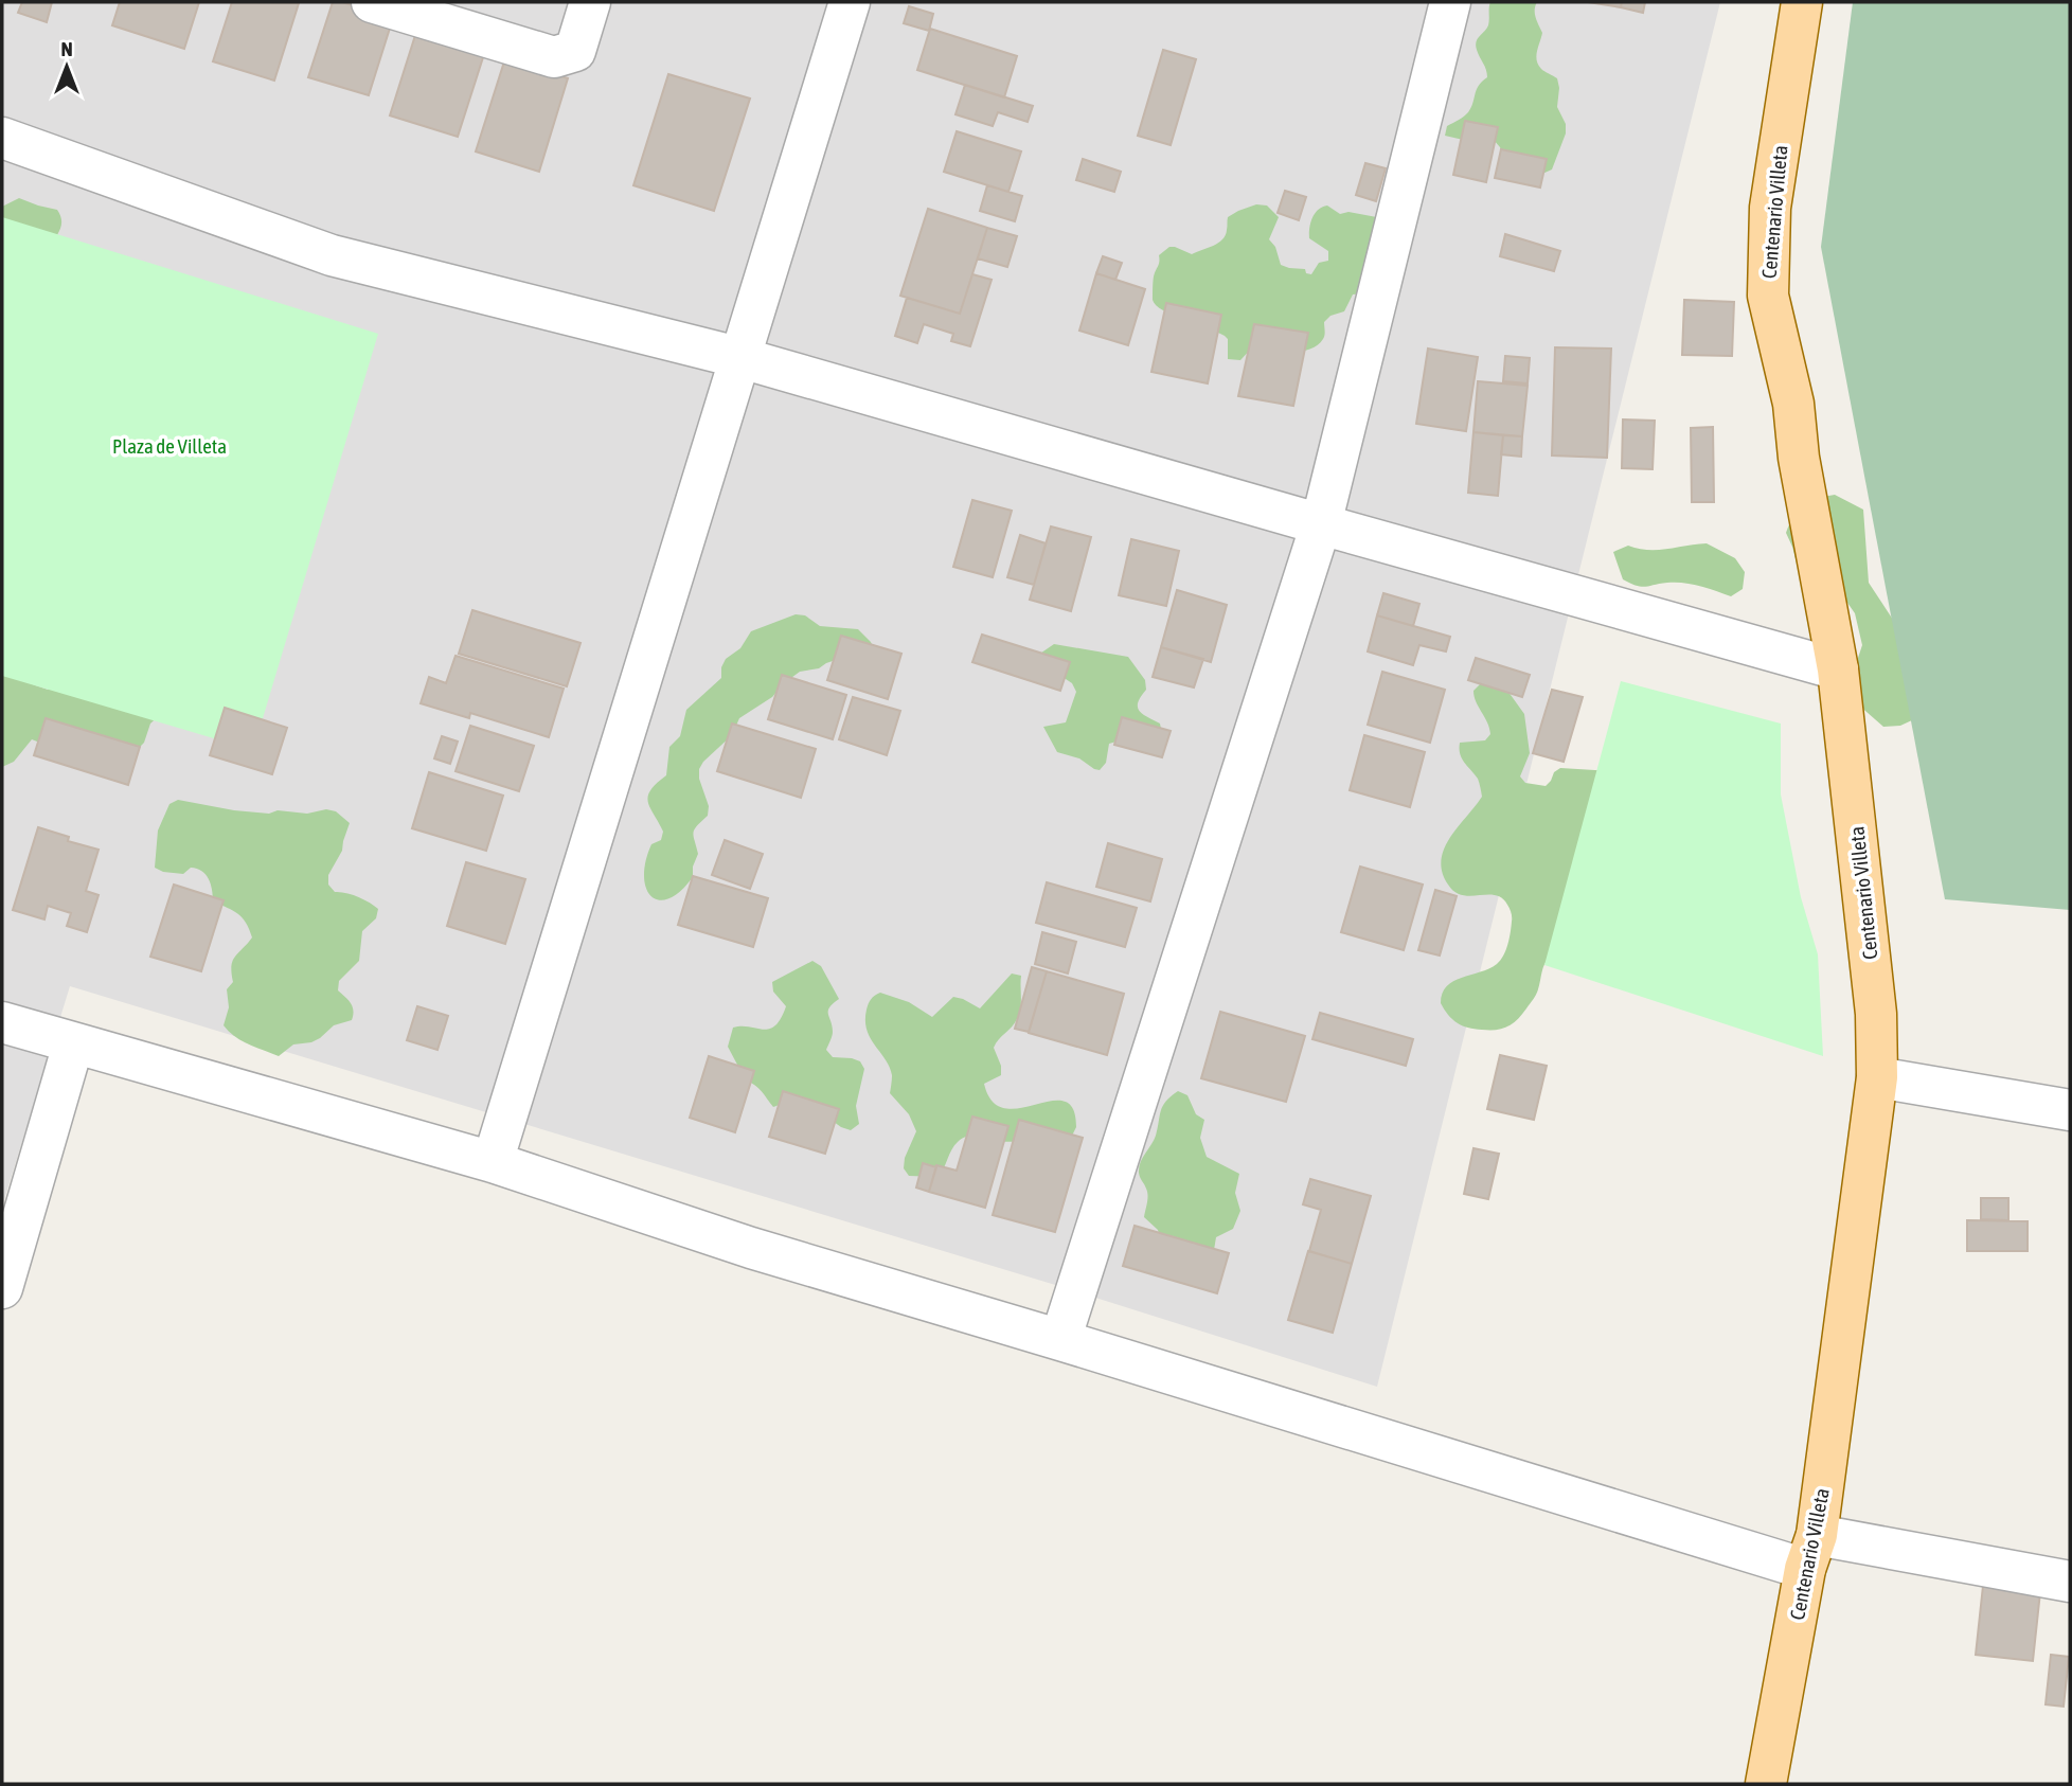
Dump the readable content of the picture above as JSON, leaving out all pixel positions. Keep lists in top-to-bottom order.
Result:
{
  "streets": {
    "main road": ["Centenario Villeta"]
  },
  "parks": ["Plaza de Villeta"],
  "north": "top"
}
